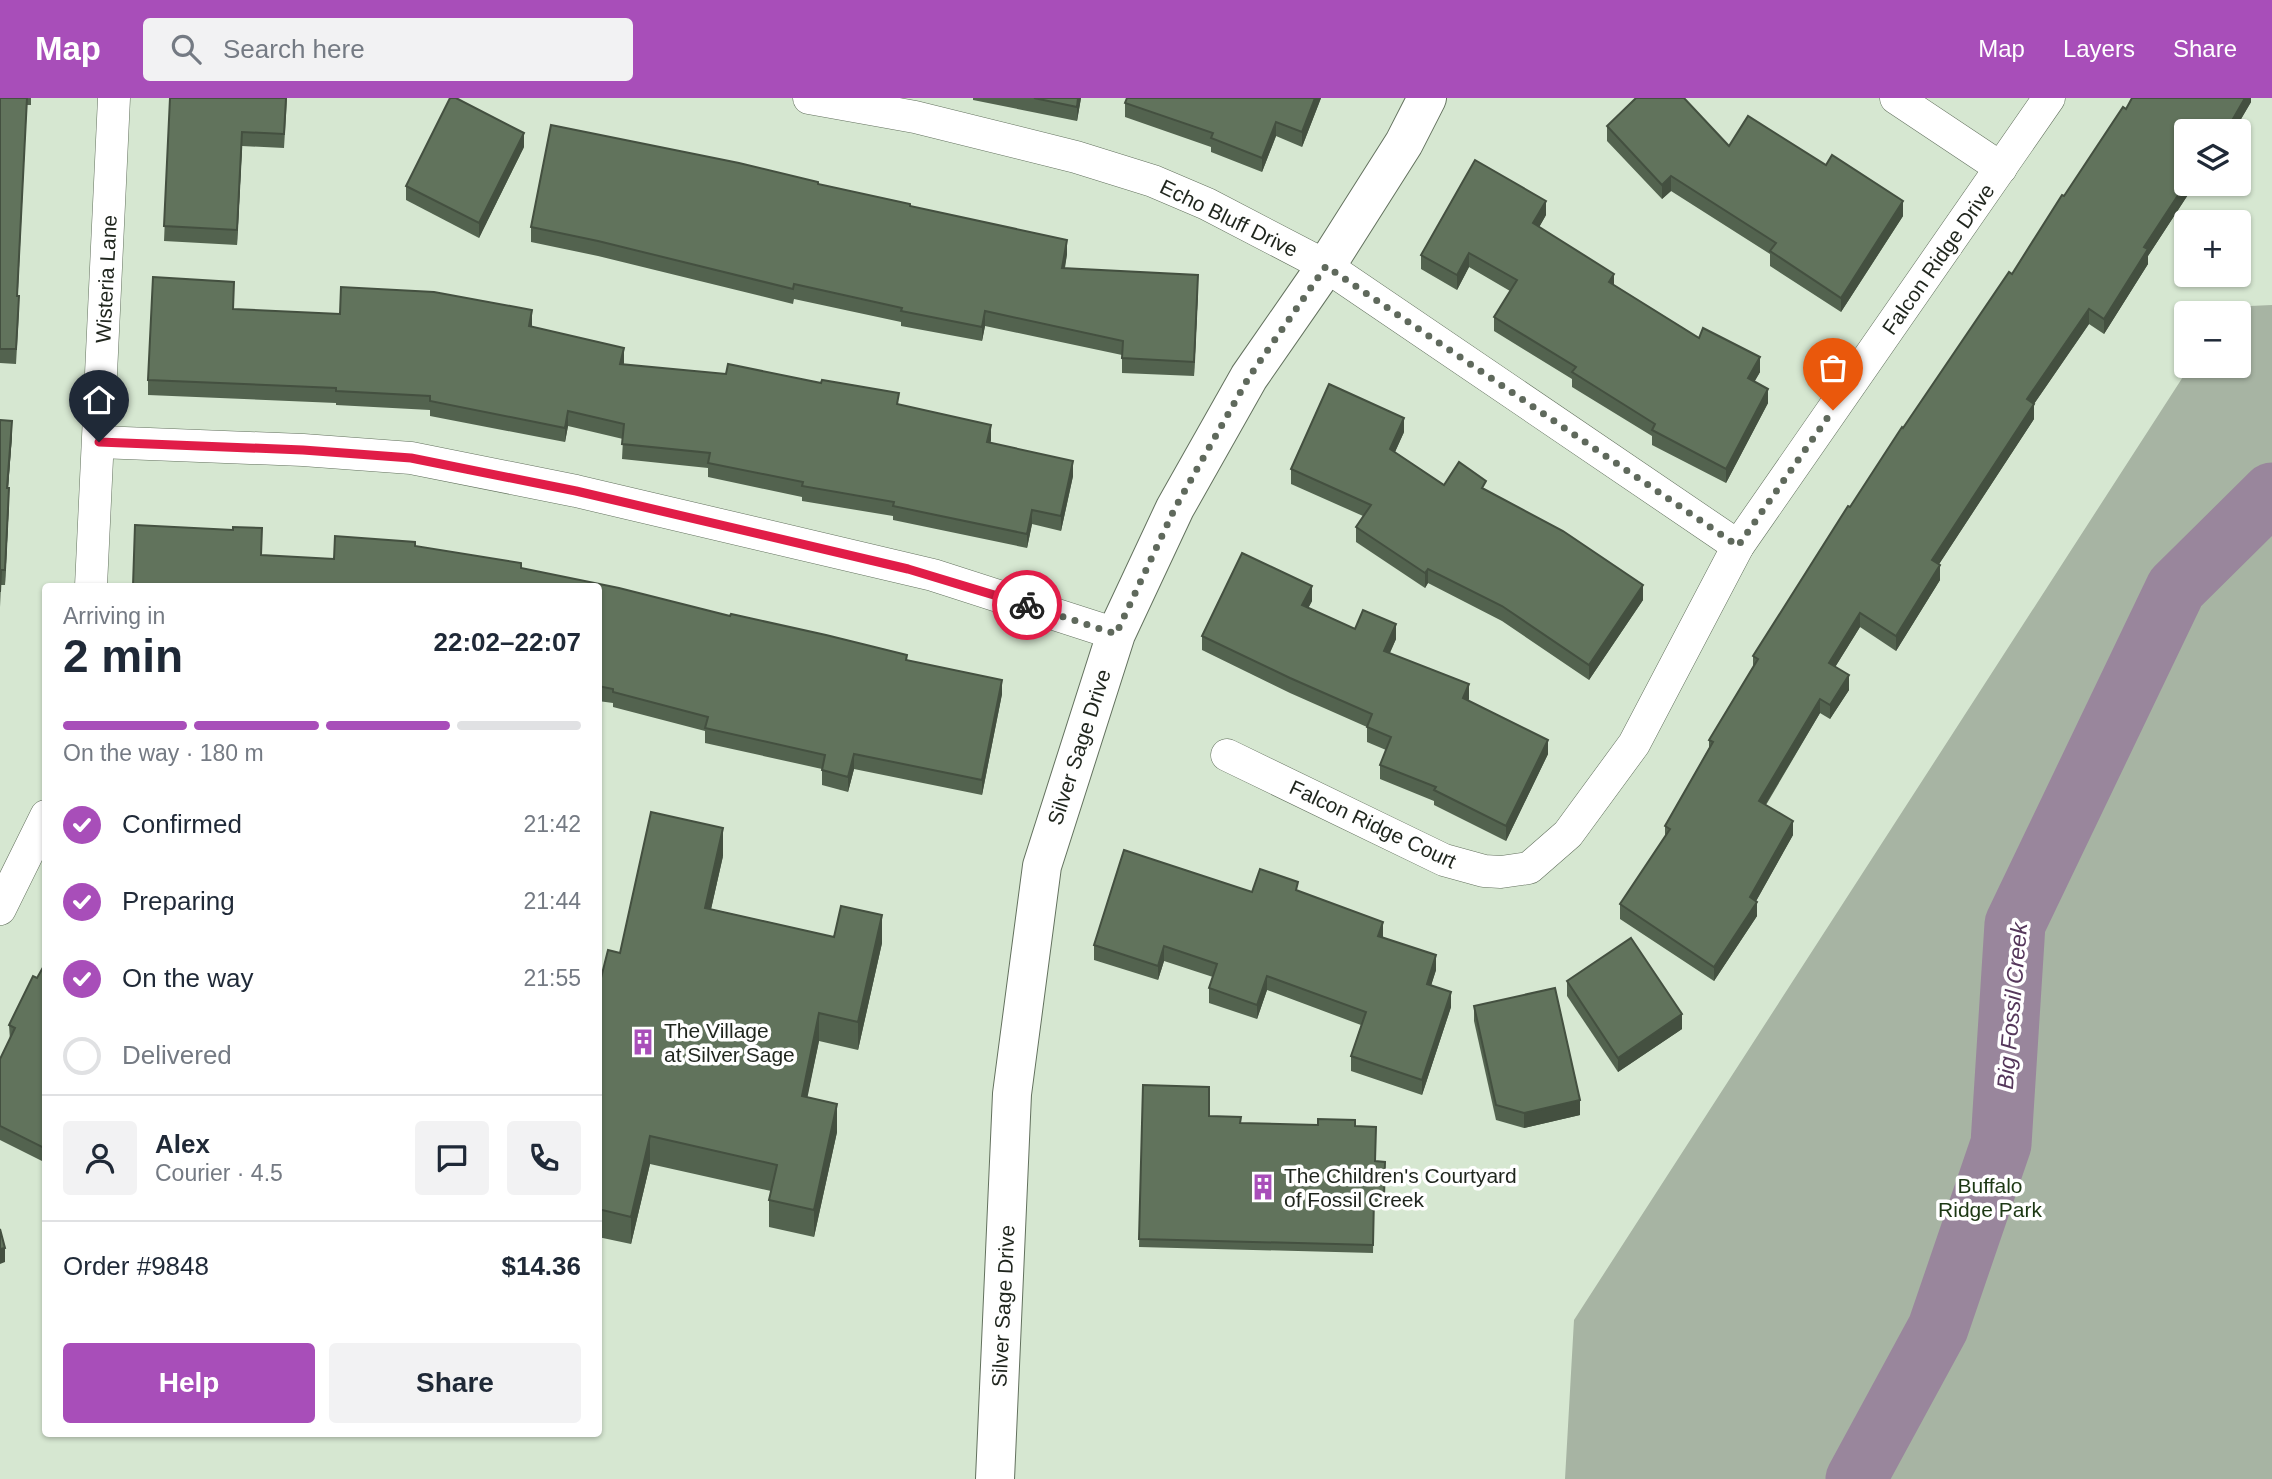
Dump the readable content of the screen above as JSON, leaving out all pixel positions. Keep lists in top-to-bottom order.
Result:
{
  "streets": {
    "street": [
      "Echo Bluff Drive",
      "Falcon Ridge Drive",
      "Wisteria Lane",
      "Silver Sage Drive",
      "Falcon Ridge Court"
    ]
  },
  "crossings": [
    ["Echo Bluff Drive", "Falcon Ridge Drive"],
    ["Echo Bluff Drive", "Silver Sage Drive"],
    ["Falcon Ridge Drive", "Falcon Ridge Court"]
  ],
  "water": ["Big Fossil Creek"],
  "parks": ["Buffalo Ridge Park"],
  "places": {
    "building": ["The Village at Silver Sage", "The Children's Courtyard of Fossil Creek"]
  },
  "page": {
    "header": "Map",
    "search": "Search here",
    "nav": ["Map", "Layers", "Share"],
    "map_buttons": ["+", "−"],
    "heading": ["2 min", "Arriving in", "22:02–22:07"],
    "panel": [
      "Alex",
      "Courier · 4.5",
      "Order #9848",
      "$14.36"
    ],
    "bar": "On the way · 180 m",
    "list": [
      ["Confirmed", "21:42"],
      ["Preparing", "21:44"],
      ["On the way", "21:55"],
      "Delivered"
    ],
    "buttons": ["Help", "Share"]
  }
}
